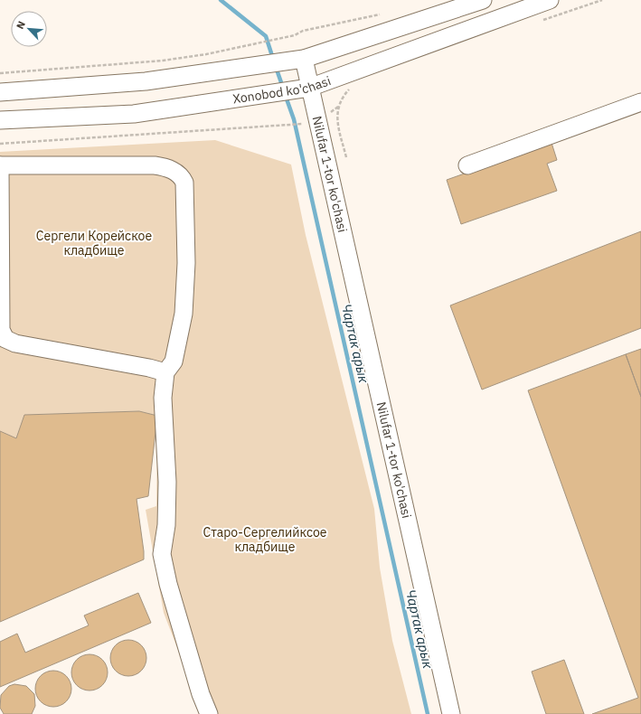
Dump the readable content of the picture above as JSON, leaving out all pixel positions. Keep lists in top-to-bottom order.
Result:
{
  "streets": {
    "street": ["Xonobod ko'chasi", "Nilufar 1-tor ko'chasi"]
  },
  "crossings": [
    ["Xonobod ko'chasi", "Nilufar 1-tor ko'chasi"]
  ],
  "water": ["Чартак арык"],
  "parks": ["Сергели Корейское кладбище", "Старо-Сергелийксое кладбище"],
  "north": "top left"
}
